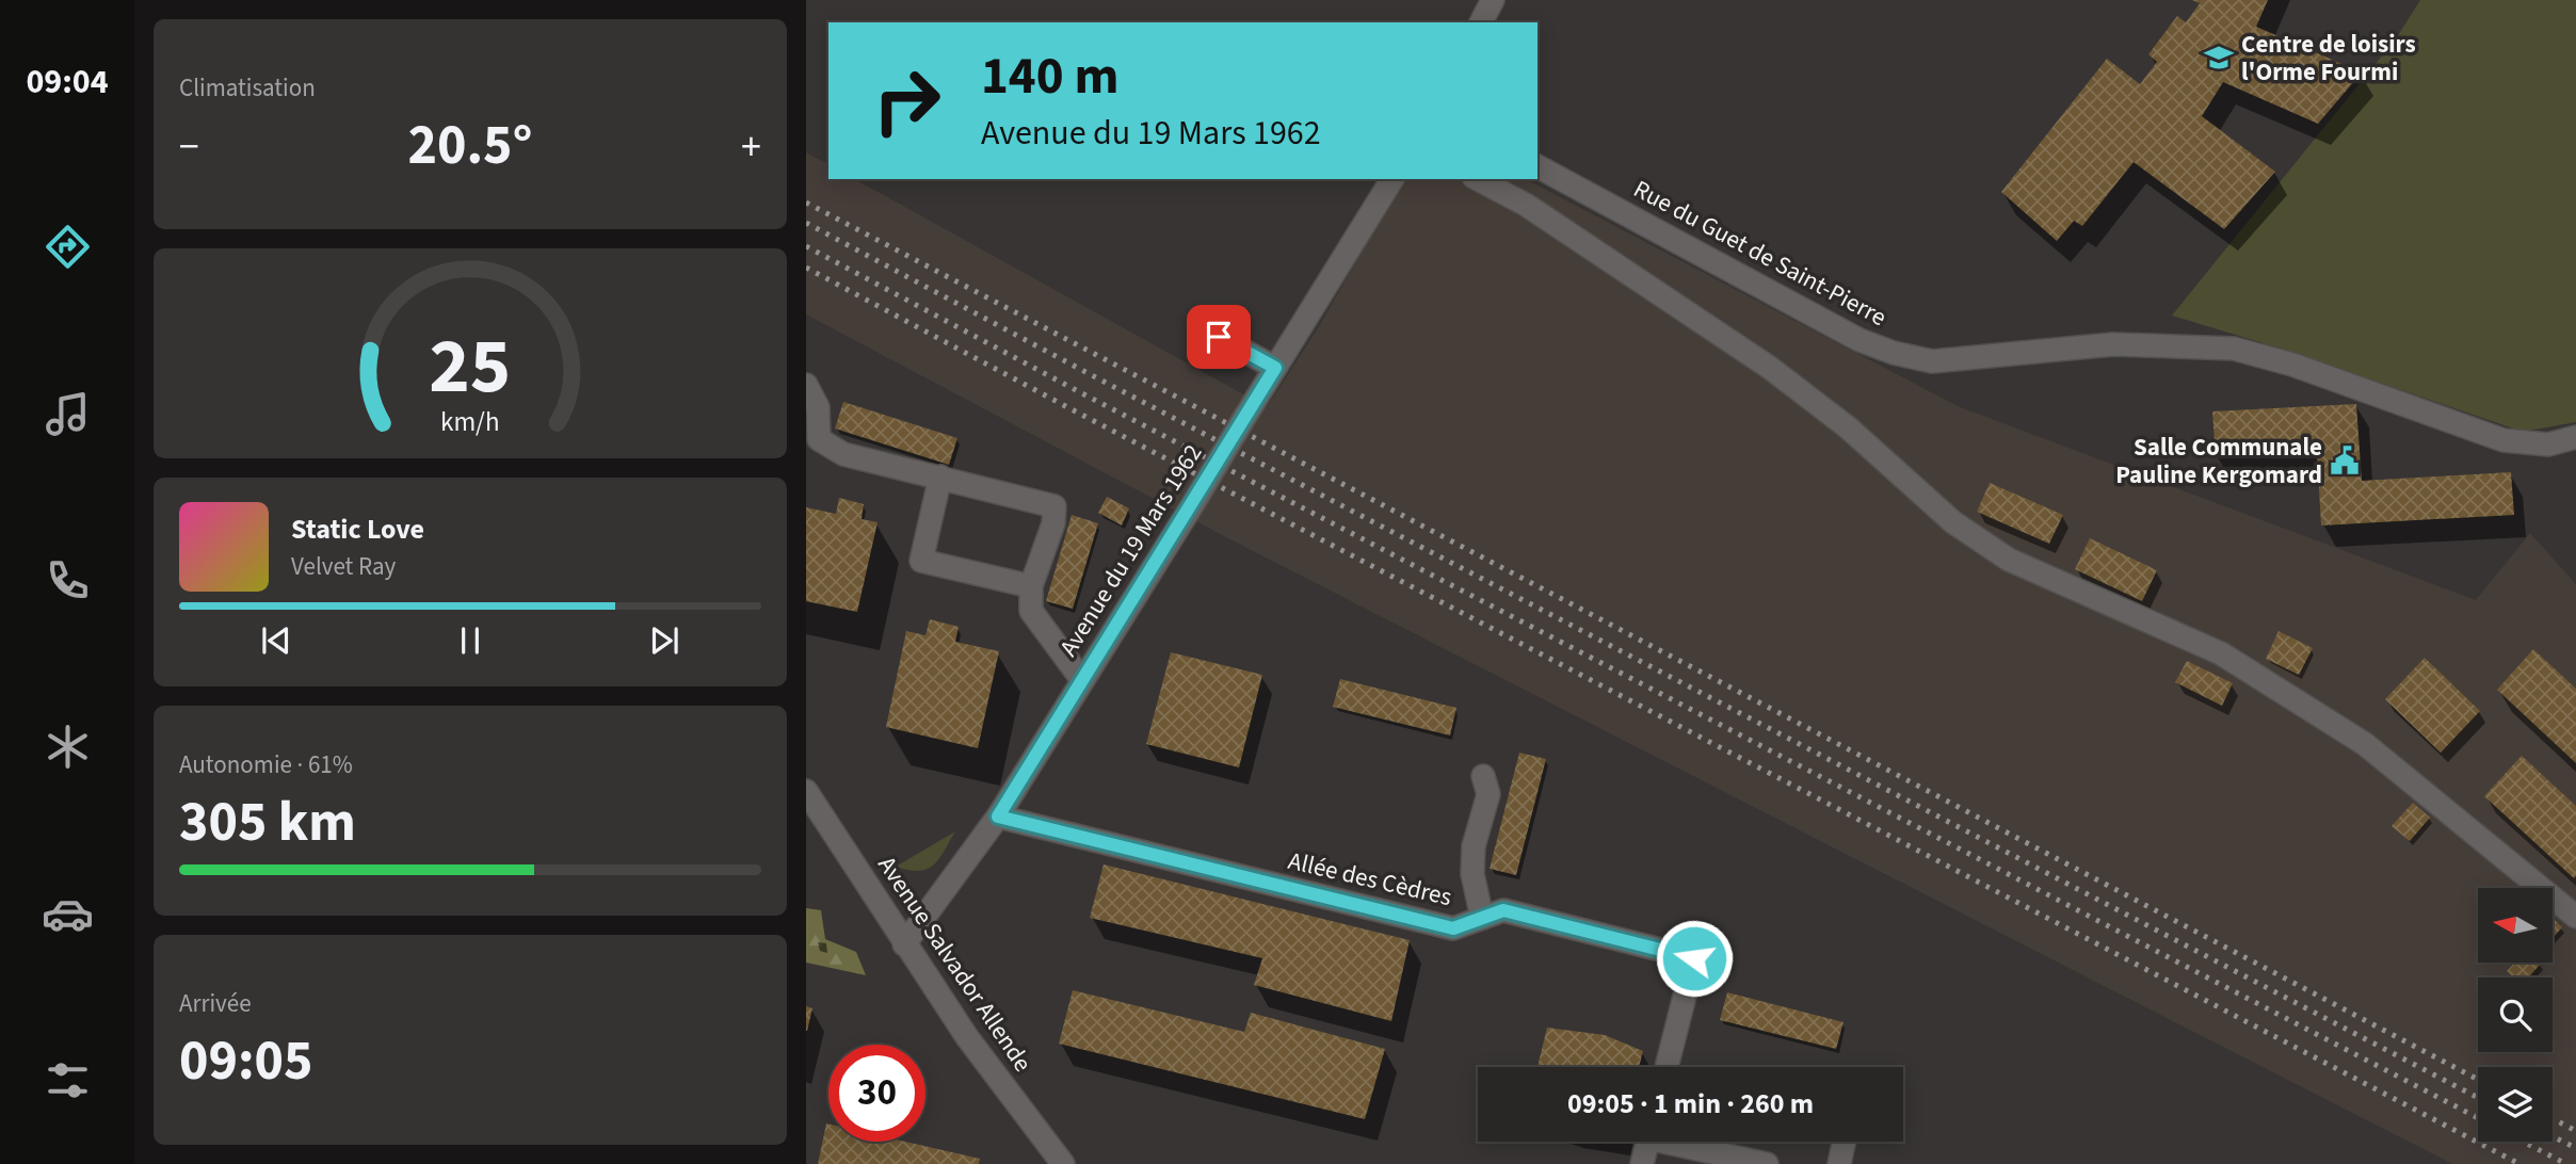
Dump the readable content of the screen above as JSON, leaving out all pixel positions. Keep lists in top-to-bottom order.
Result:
{
  "streets": {
    "street": [
      "Rue du Guet de Saint-Pierre",
      "Avenue du 19 Mars 1962",
      "Allée des Cèdres",
      "Avenue Salvador Allende"
    ]
  },
  "crossings": [
    ["Avenue du 19 Mars 1962", "Allée des Cèdres"],
    ["Avenue du 19 Mars 1962", "Avenue Salvador Allende"]
  ],
  "places": {
    "school or university": ["Centre de loisirs l'Orme Fourmi"],
    "public building": ["Salle Communale Pauline Kergomard"]
  },
  "north": "left",
  "page": {
    "tabs": "09:04",
    "tile": [
      "Climatisation",
      ["Autonomie · 61%", "305 km"],
      ["Arrivée", "09:05"]
    ],
    "turn": ["140 m", "Avenue du 19 Mars 1962"],
    "heat": ["−", "20.5°", "+"],
    "song": ["Static Love", "Velvet Ray"],
    "limit": "30",
    "trip": "09:05 · 1 min · 260 m",
    "gauge": ["25", "km/h"]
  }
}
